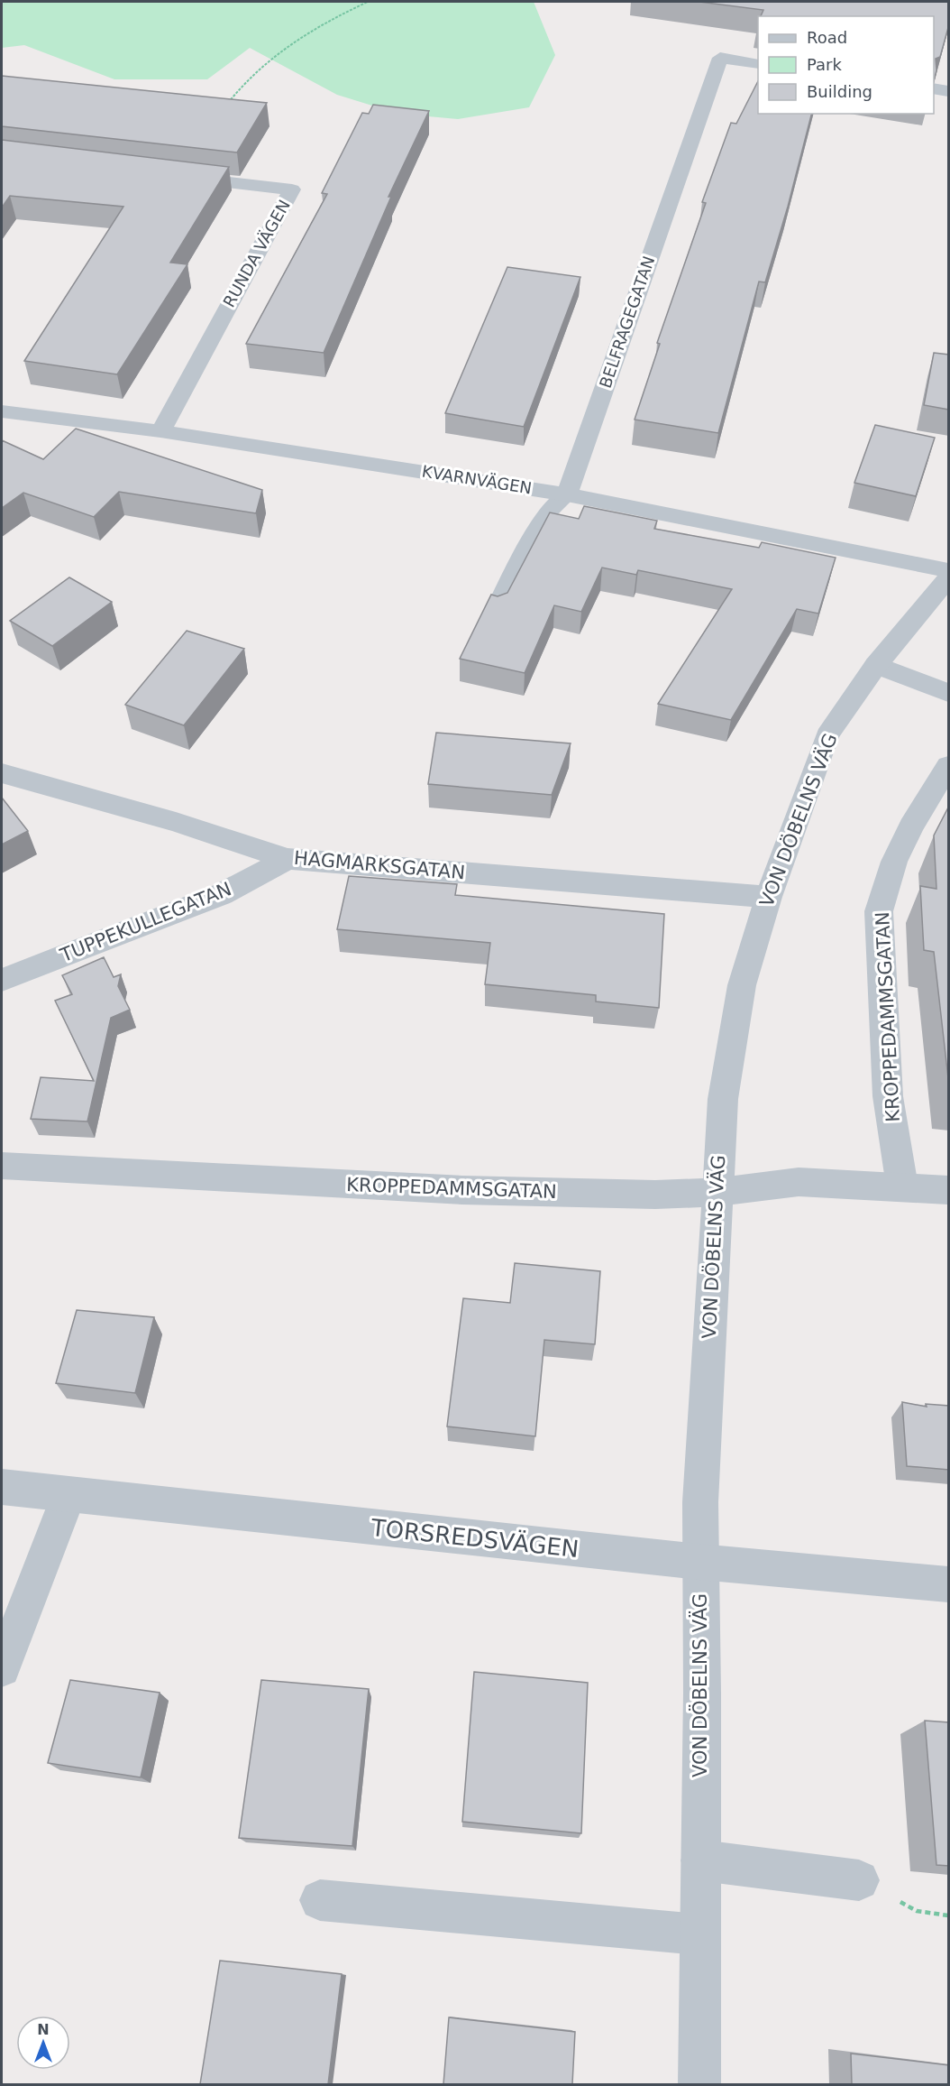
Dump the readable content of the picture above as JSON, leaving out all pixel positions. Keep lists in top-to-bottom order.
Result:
{
  "streets": {
    "street": [
      "RUNDA VÄGEN",
      "BELFRAGEGATAN",
      "KVARNVÄGEN",
      "VON DÖBELNS VÄG",
      "HAGMARKSGATAN",
      "TUPPEKULLEGATAN",
      "KROPPEDAMMSGATAN",
      "TORSREDSVÄGEN"
    ]
  },
  "crossings": [
    ["RUNDA VÄGEN", "KVARNVÄGEN"],
    ["BELFRAGEGATAN", "KVARNVÄGEN"],
    ["VON DÖBELNS VÄG", "HAGMARKSGATAN"],
    ["VON DÖBELNS VÄG", "KROPPEDAMMSGATAN"],
    ["VON DÖBELNS VÄG", "TORSREDSVÄGEN"],
    ["HAGMARKSGATAN", "TUPPEKULLEGATAN"]
  ],
  "legend": ["Road", "Park", "Building"],
  "north": "top"
}
